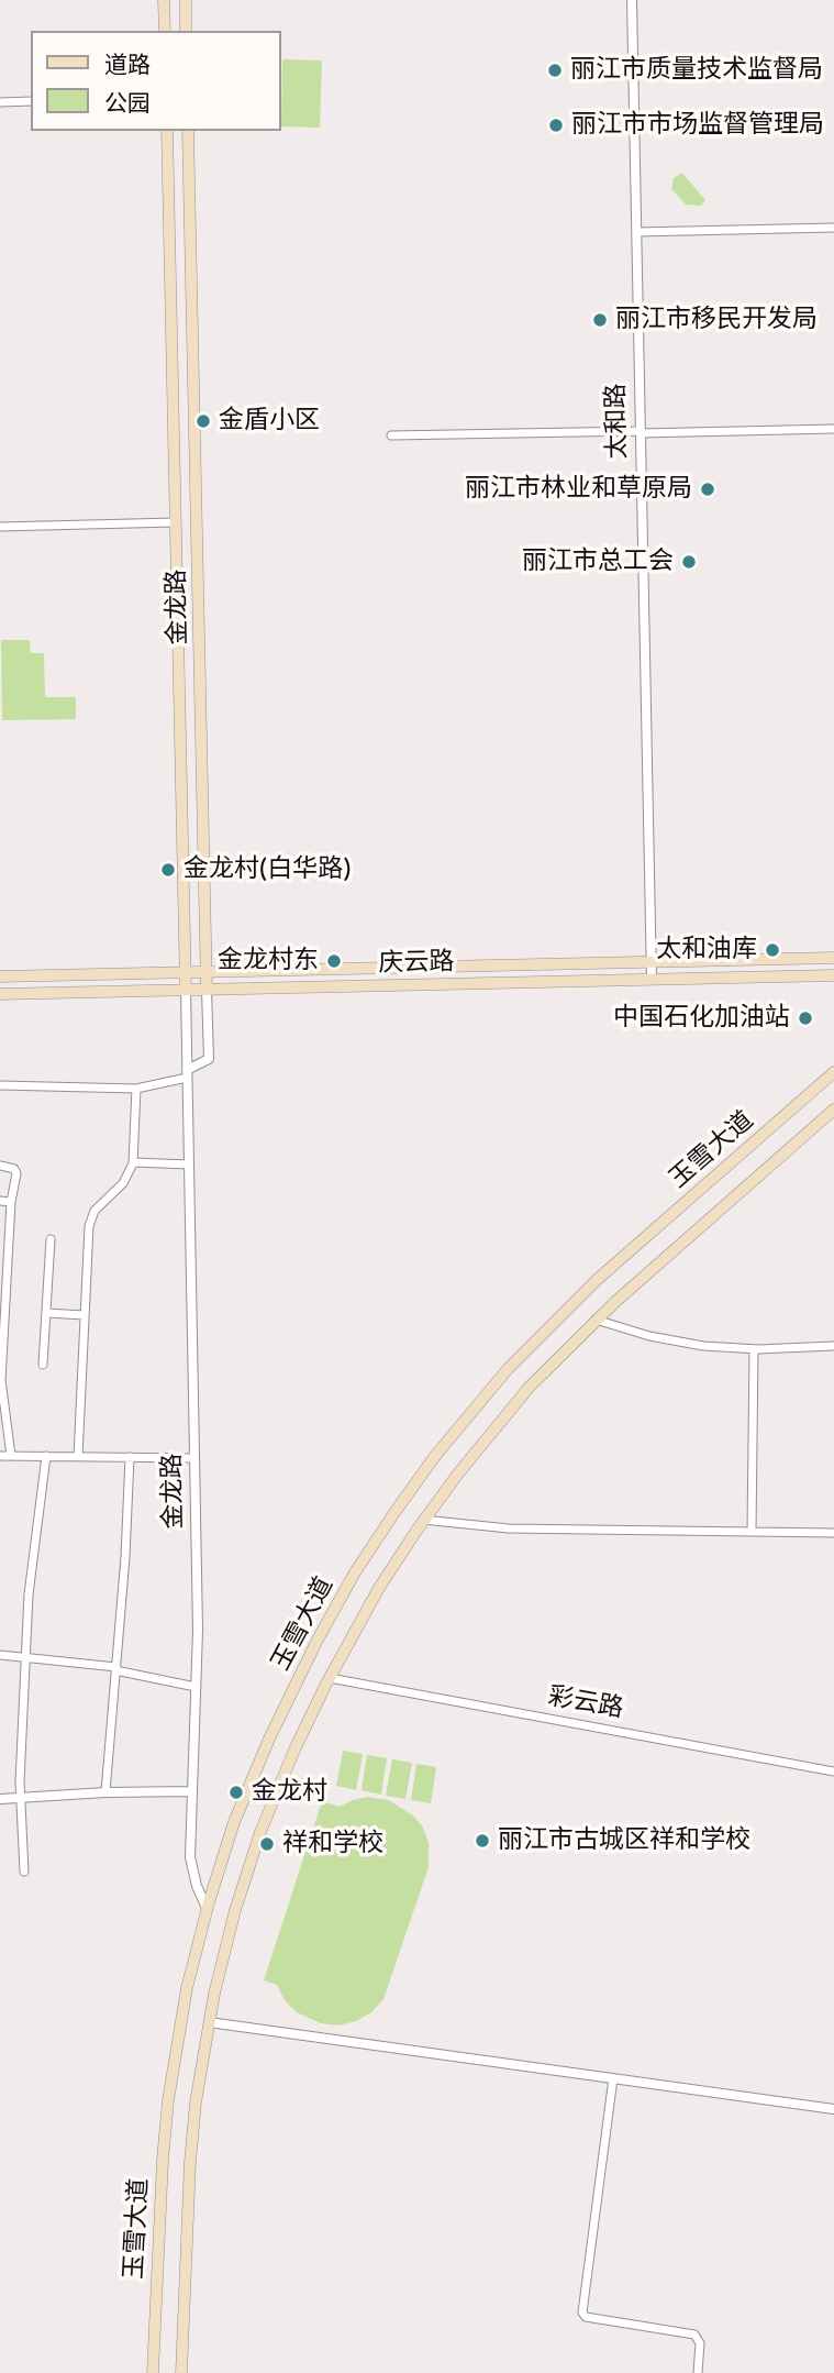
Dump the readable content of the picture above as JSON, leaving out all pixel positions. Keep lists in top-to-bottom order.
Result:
{
  "streets": {
    "main road": ["金龙路", "庆云路", "玉雪大道"],
    "street": ["太和路", "彩云路"]
  },
  "crossings": [
    ["太和路", "庆云路"],
    ["金龙路", "庆云路"],
    ["金龙路", "玉雪大道"],
    ["玉雪大道", "彩云路"]
  ],
  "places": [
    "丽江市质量技术监督局",
    "丽江市市场监督管理局",
    "丽江市移民开发局",
    "金盾小区",
    "丽江市林业和草原局",
    "丽江市总工会",
    "金龙村(白华路)",
    "太和油库",
    "金龙村东",
    "中国石化加油站",
    "金龙村",
    "丽江市古城区祥和学校",
    "祥和学校"
  ],
  "legend": ["道路", "公园"]
}
